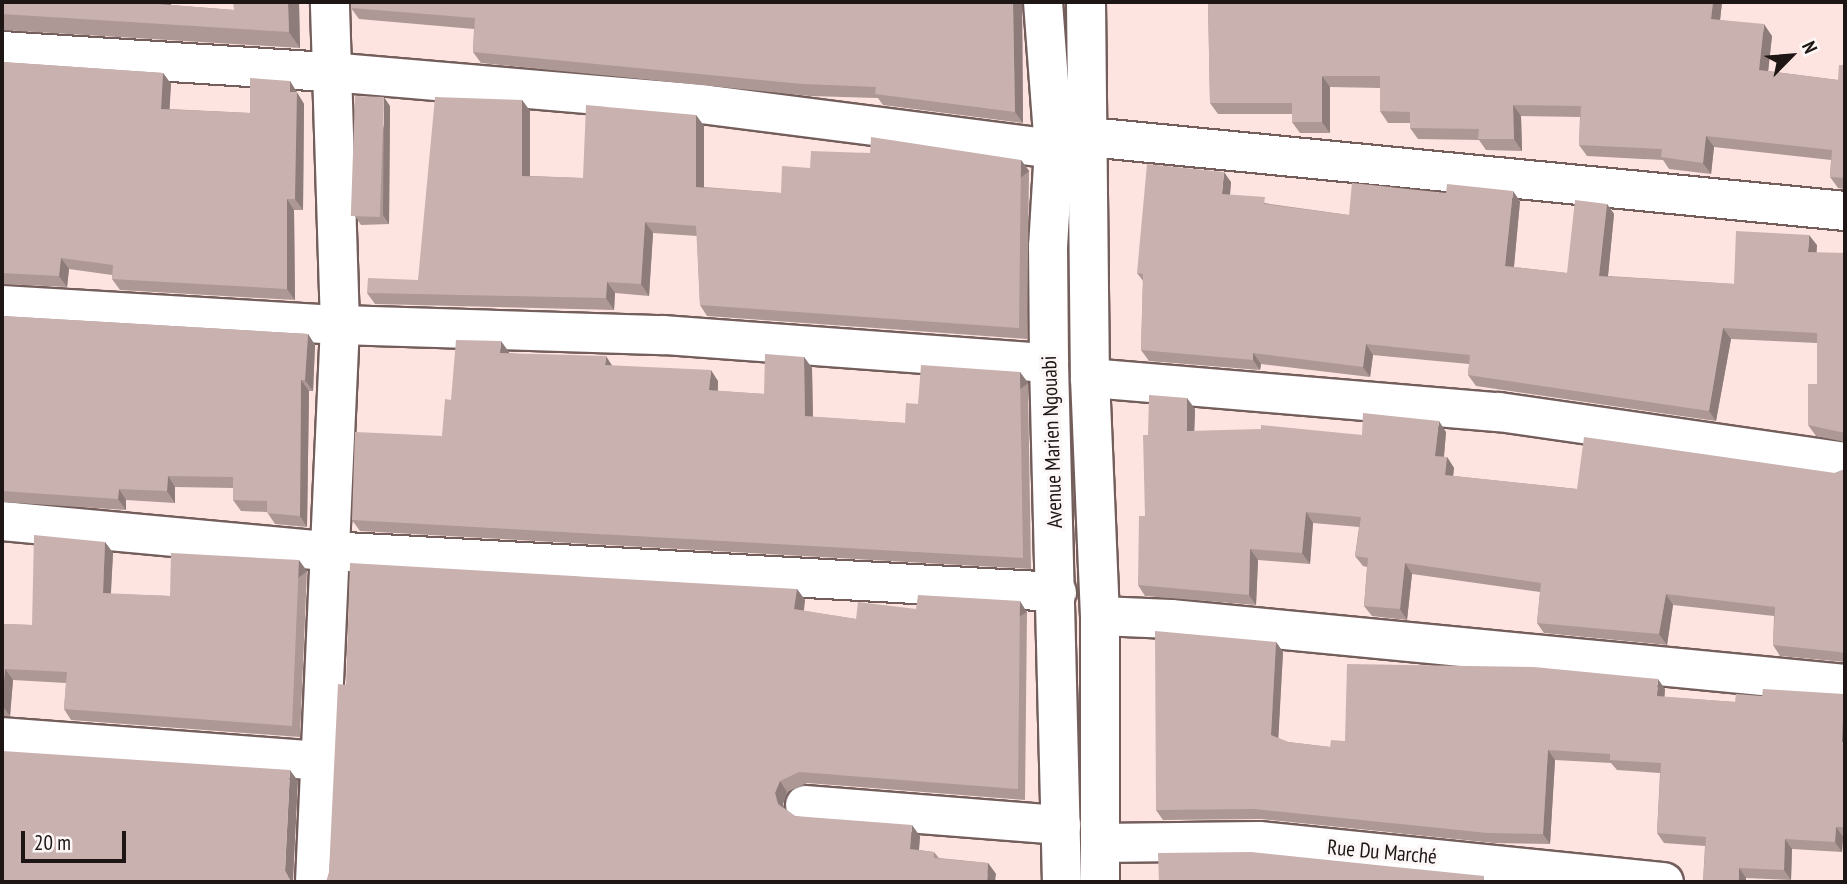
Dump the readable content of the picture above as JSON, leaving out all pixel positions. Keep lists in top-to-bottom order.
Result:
{
  "streets": {
    "street": ["Avenue Marien Ngouabi", "Rue Du Marché"]
  },
  "scale_bar": "20 m",
  "north": "top right"
}
